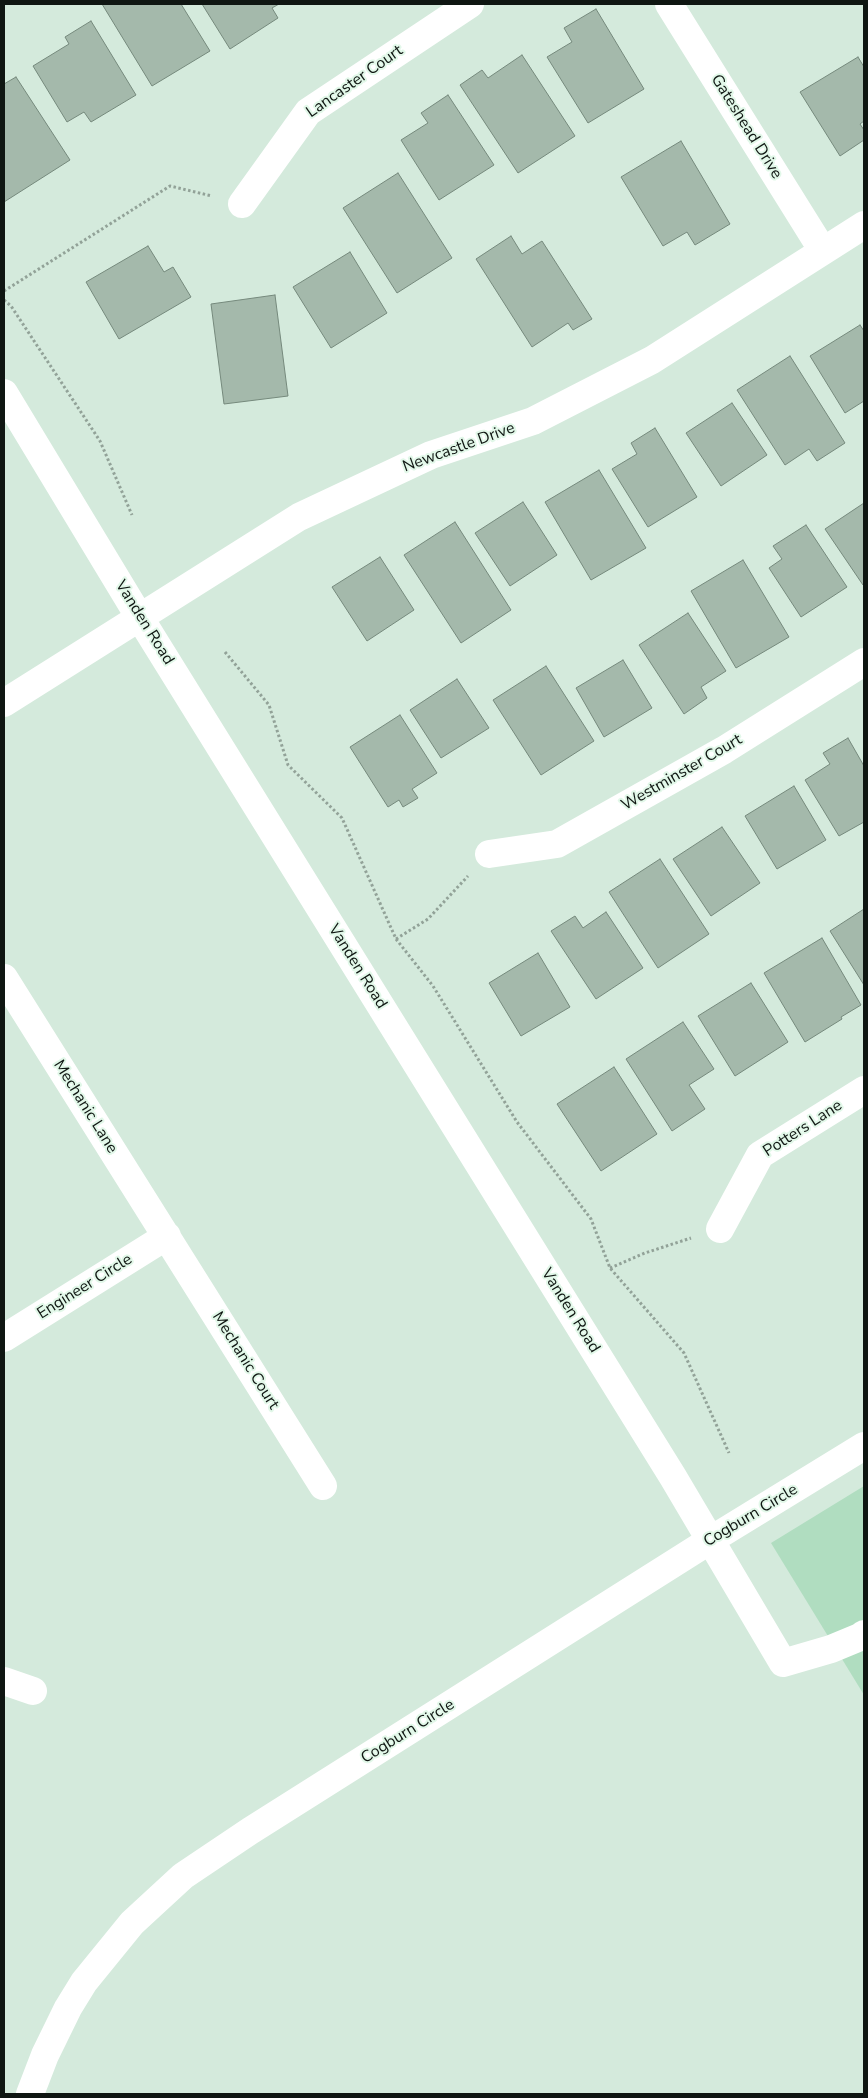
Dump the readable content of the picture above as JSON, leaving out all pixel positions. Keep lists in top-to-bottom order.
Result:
{
  "streets": {
    "street": [
      "Lancaster Court",
      "Gateshead Drive",
      "Newcastle Drive",
      "Vanden Road",
      "Westminster Court",
      "Mechanic Lane",
      "Potters Lane",
      "Engineer Circle",
      "Mechanic Court",
      "Cogburn Circle"
    ]
  },
  "crossings": [
    ["Gateshead Drive", "Newcastle Drive"],
    ["Newcastle Drive", "Vanden Road"],
    ["Vanden Road", "Cogburn Circle"],
    ["Mechanic Lane", "Engineer Circle"],
    ["Mechanic Lane", "Mechanic Court"],
    ["Engineer Circle", "Mechanic Court"]
  ]
}
